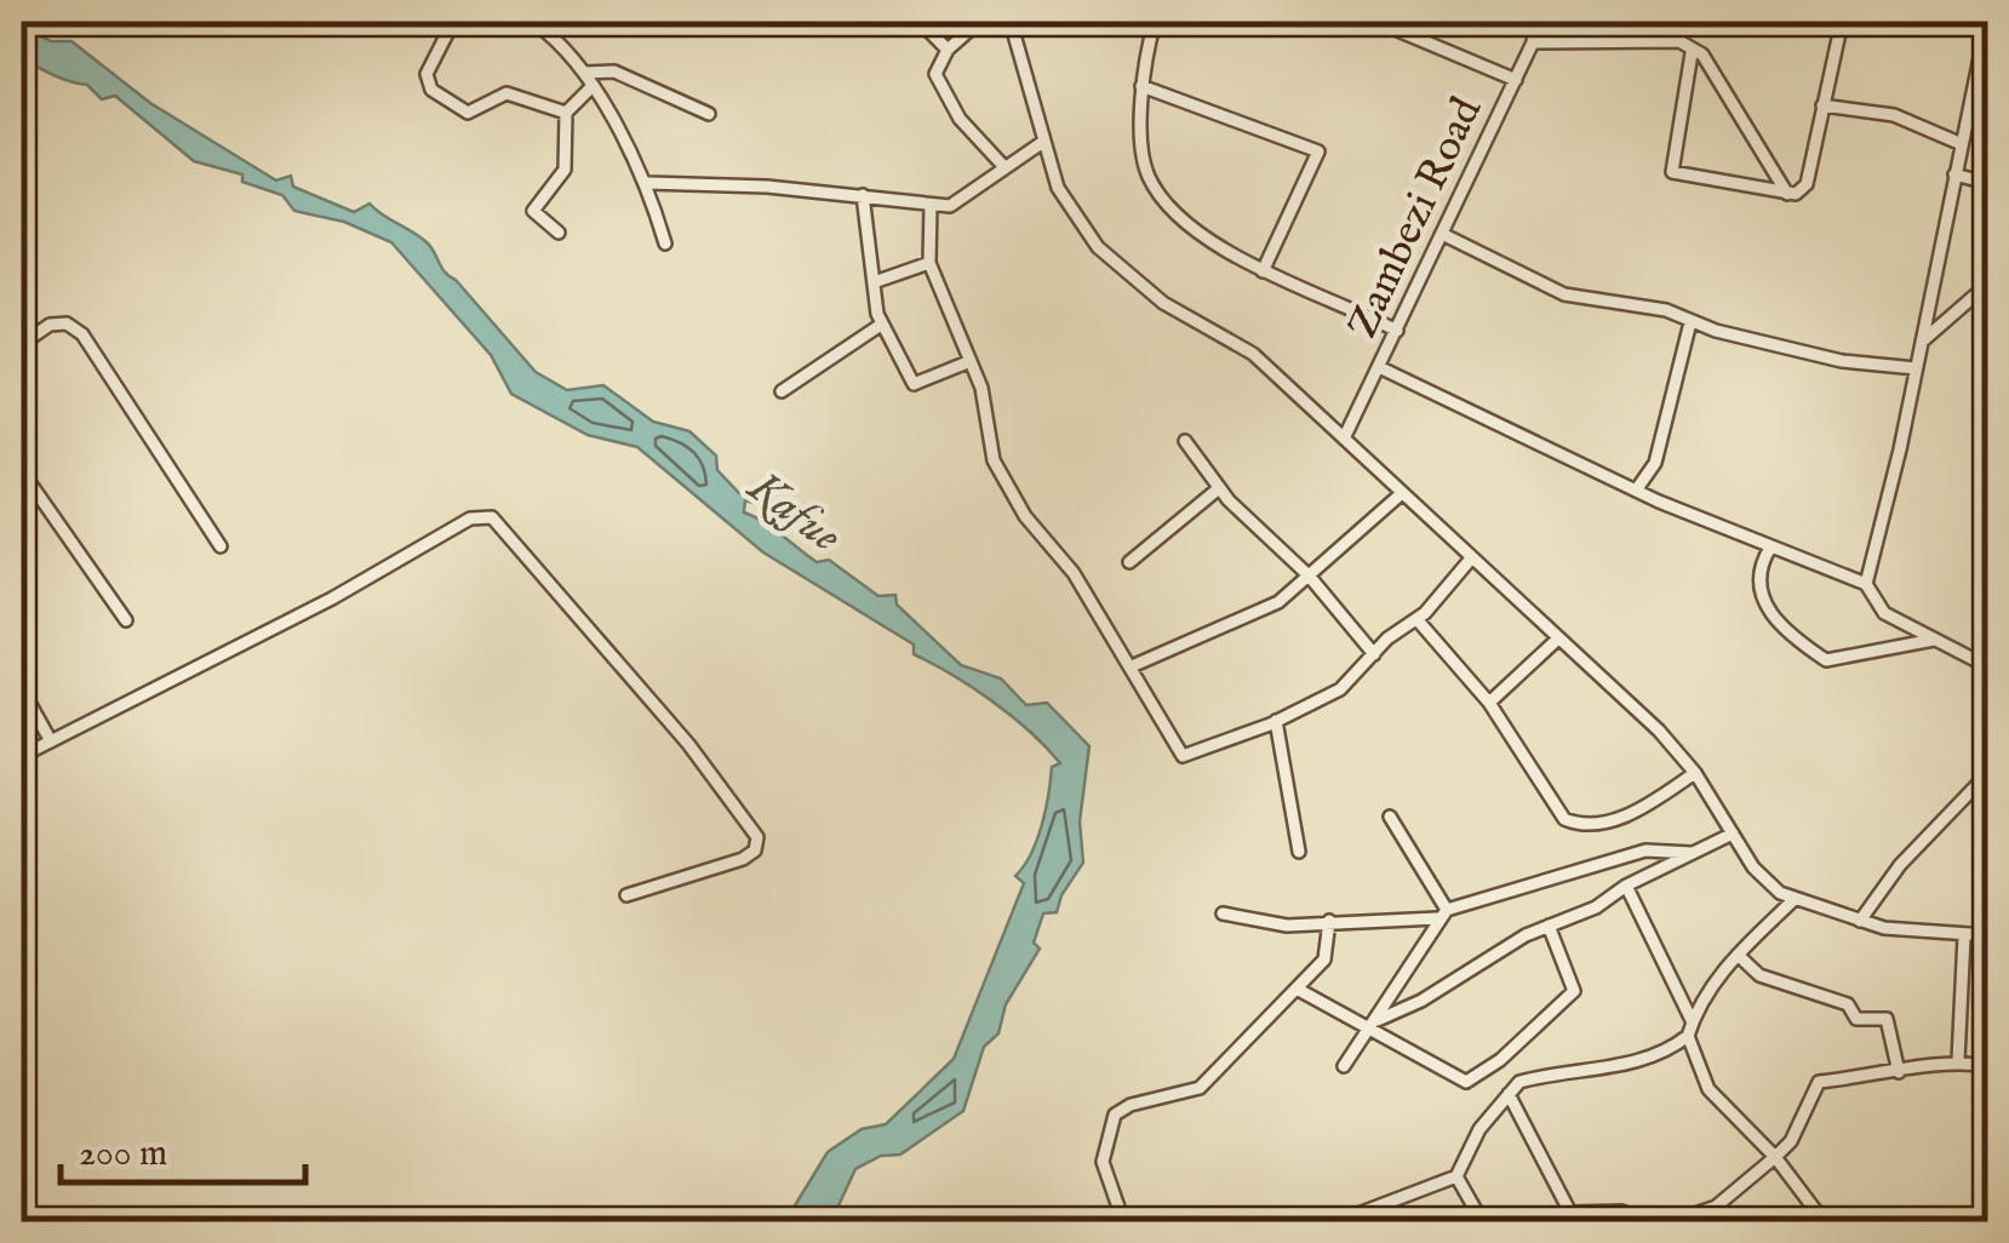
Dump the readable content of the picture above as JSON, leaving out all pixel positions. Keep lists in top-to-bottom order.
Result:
{
  "streets": {
    "street": ["Zambezi Road"]
  },
  "water": ["Kafue"],
  "scale_bar": "200 m"
}
